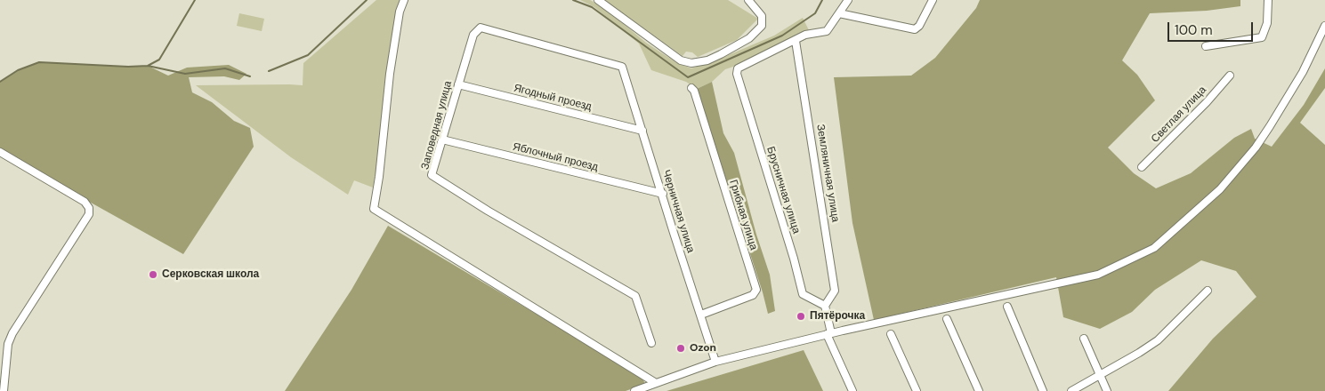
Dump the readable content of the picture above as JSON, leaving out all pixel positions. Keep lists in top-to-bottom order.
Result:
{
  "streets": {
    "street": [
      "Ягодный проезд",
      "Светлая улица",
      "Заповедная улица",
      "Яблочный проезд",
      "Земляничная улица",
      "Брусничная улица",
      "Черничная улица",
      "Грибная улица"
    ]
  },
  "crossings": [
    ["Ягодный проезд", "Заповедная улица"],
    ["Ягодный проезд", "Черничная улица"],
    ["Заповедная улица", "Яблочный проезд"],
    ["Заповедная улица", "Черничная улица"],
    ["Яблочный проезд", "Черничная улица"],
    ["Земляничная улица", "Брусничная улица"],
    ["Черничная улица", "Грибная улица"]
  ],
  "places": ["Серковская школа", "Пятёрочка", "Ozon"],
  "scale_bar": "100 m"
}
